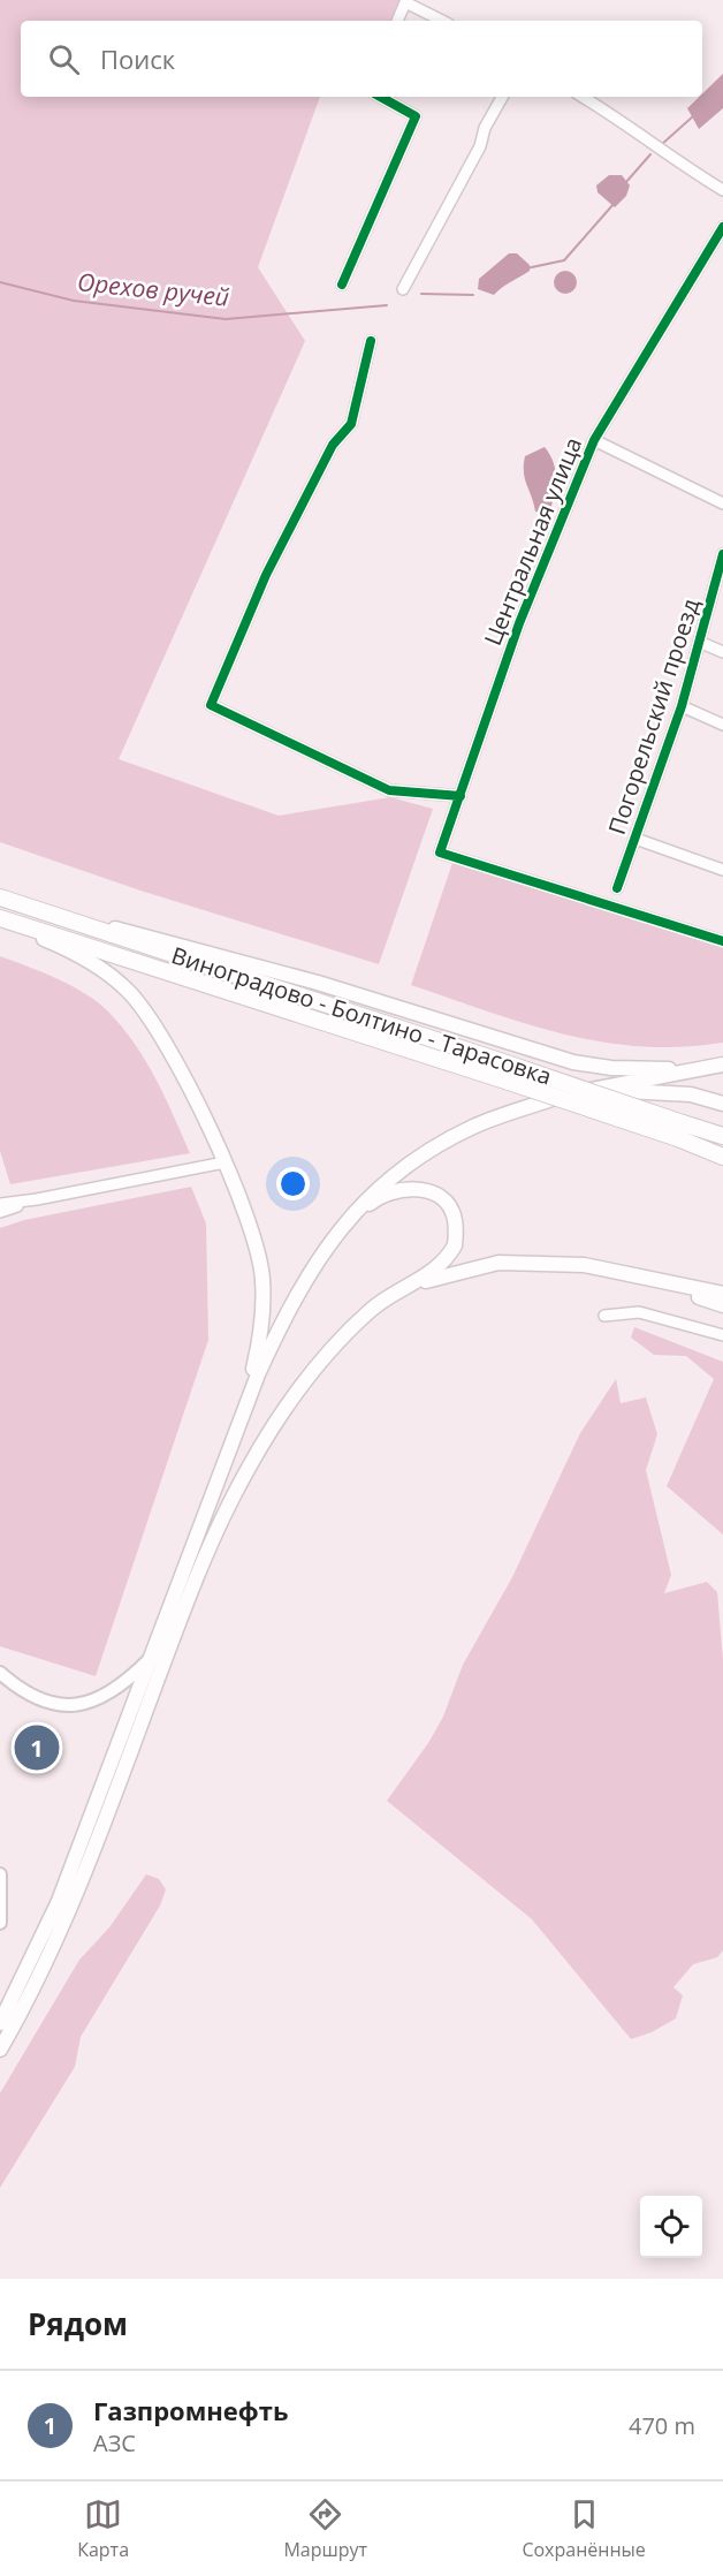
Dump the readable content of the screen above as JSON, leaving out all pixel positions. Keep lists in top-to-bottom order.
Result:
{
  "streets": {
    "main road": ["Виноградово - Болтино - Тарасовка"],
    "street": ["Центральная улица", "Погорельский проезд"]
  },
  "water": ["Орехов ручей"],
  "page": {
    "search": "Поиск",
    "pins": "1",
    "heading": "Рядом",
    "list": [
      {
        "mark": "1",
        "name": "Газпромнефть",
        "note": "АЗС",
        "value": "470 m"
      }
    ],
    "nav": ["Карта", "Маршрут", "Сохранённые"]
  }
}
